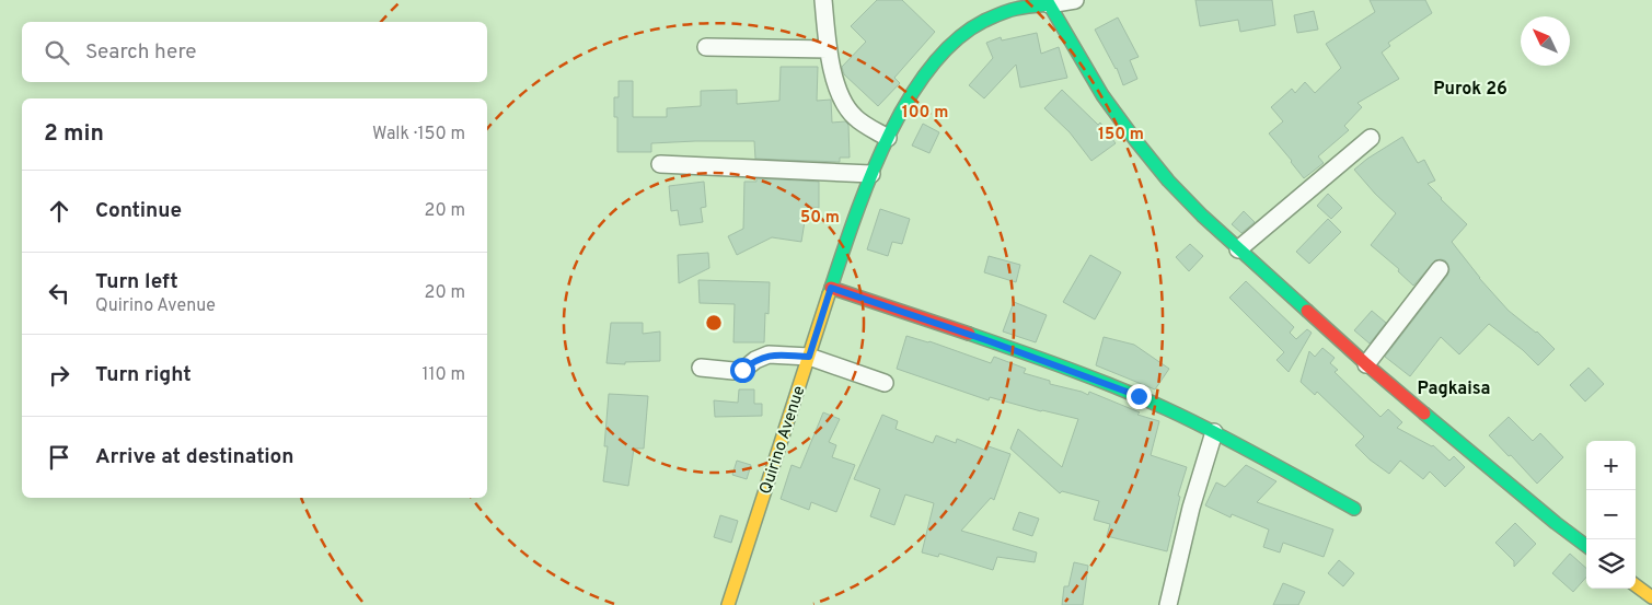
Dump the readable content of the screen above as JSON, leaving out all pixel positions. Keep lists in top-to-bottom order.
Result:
{
  "streets": {
    "street": ["Quirino Avenue"]
  },
  "districts": ["Purok 26", "Pagkaisa"],
  "north": "top left",
  "page": {
    "search": "Search here",
    "heading": ["2 min", "Walk · 150 m"],
    "list": [
      ["Continue", "20 m"],
      ["Turn left", "Quirino Avenue", "20 m"],
      ["Turn right", "110 m"],
      "Arrive at destination"
    ],
    "map_buttons": ["+", "−"]
  },
  "rings": ["100 m", "150 m", "50 m"]
}
